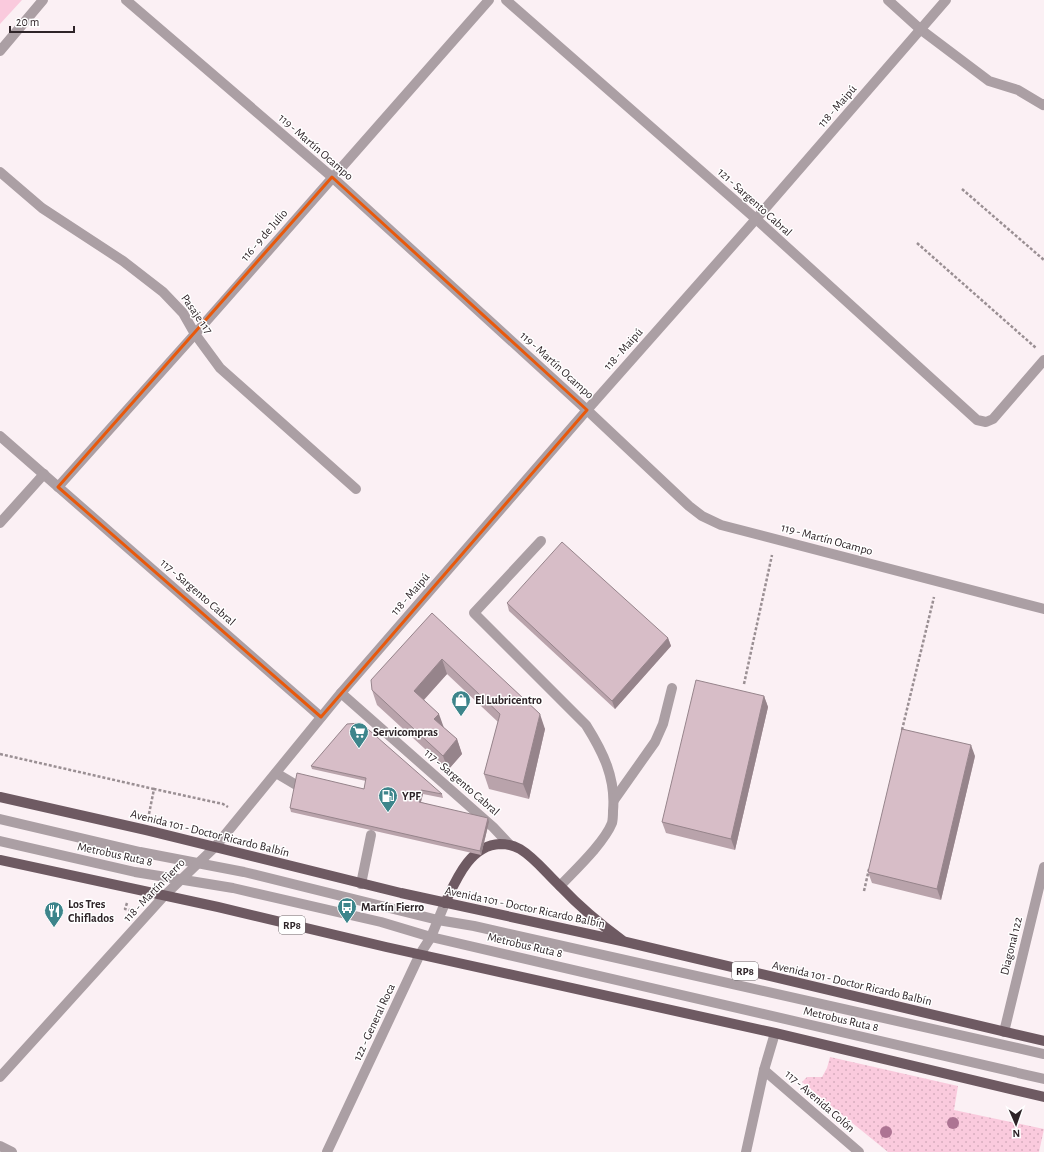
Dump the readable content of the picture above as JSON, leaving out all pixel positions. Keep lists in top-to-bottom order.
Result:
{
  "streets": {
    "main road": ["Avenida 101 - Doctor Ricardo Balbín", "RP8"],
    "street": [
      "118 - Maipú",
      "119 - Martín Ocampo",
      "121 - Sargento Cabral",
      "116 - 9 de Julio",
      "Pasaje 117",
      "117 - Sargento Cabral",
      "Metrobus Ruta 8",
      "118 - Martín Fierro",
      "Diagonal 122",
      "122 - General Roca",
      "117 - Avenida Colón"
    ]
  },
  "crossings": [
    ["118 - Maipú", "119 - Martín Ocampo"],
    ["118 - Maipú", "121 - Sargento Cabral"],
    ["118 - Maipú", "117 - Sargento Cabral"],
    ["118 - Maipú", "118 - Martín Fierro"],
    ["119 - Martín Ocampo", "116 - 9 de Julio"],
    ["116 - 9 de Julio", "Pasaje 117"],
    ["116 - 9 de Julio", "117 - Sargento Cabral"],
    ["117 - Sargento Cabral", "118 - Martín Fierro"],
    ["Avenida 101 - Doctor Ricardo Balbín", "118 - Martín Fierro"],
    ["Avenida 101 - Doctor Ricardo Balbín", "Diagonal 122"],
    ["Avenida 101 - Doctor Ricardo Balbín", "122 - General Roca"],
    ["Metrobus Ruta 8", "118 - Martín Fierro"],
    ["Metrobus Ruta 8", "122 - General Roca"],
    ["118 - Martín Fierro", "RP8"],
    ["RP8", "122 - General Roca"]
  ],
  "places": {
    "shop": ["El Lubricentro"],
    "supermarket": ["Servicompras"],
    "fuel station": ["YPF"],
    "bus stop": ["Martín Fierro"],
    "restaurant": ["Los Tres Chiflados"]
  },
  "scale_bar": "20 m",
  "north": "bottom"
}
